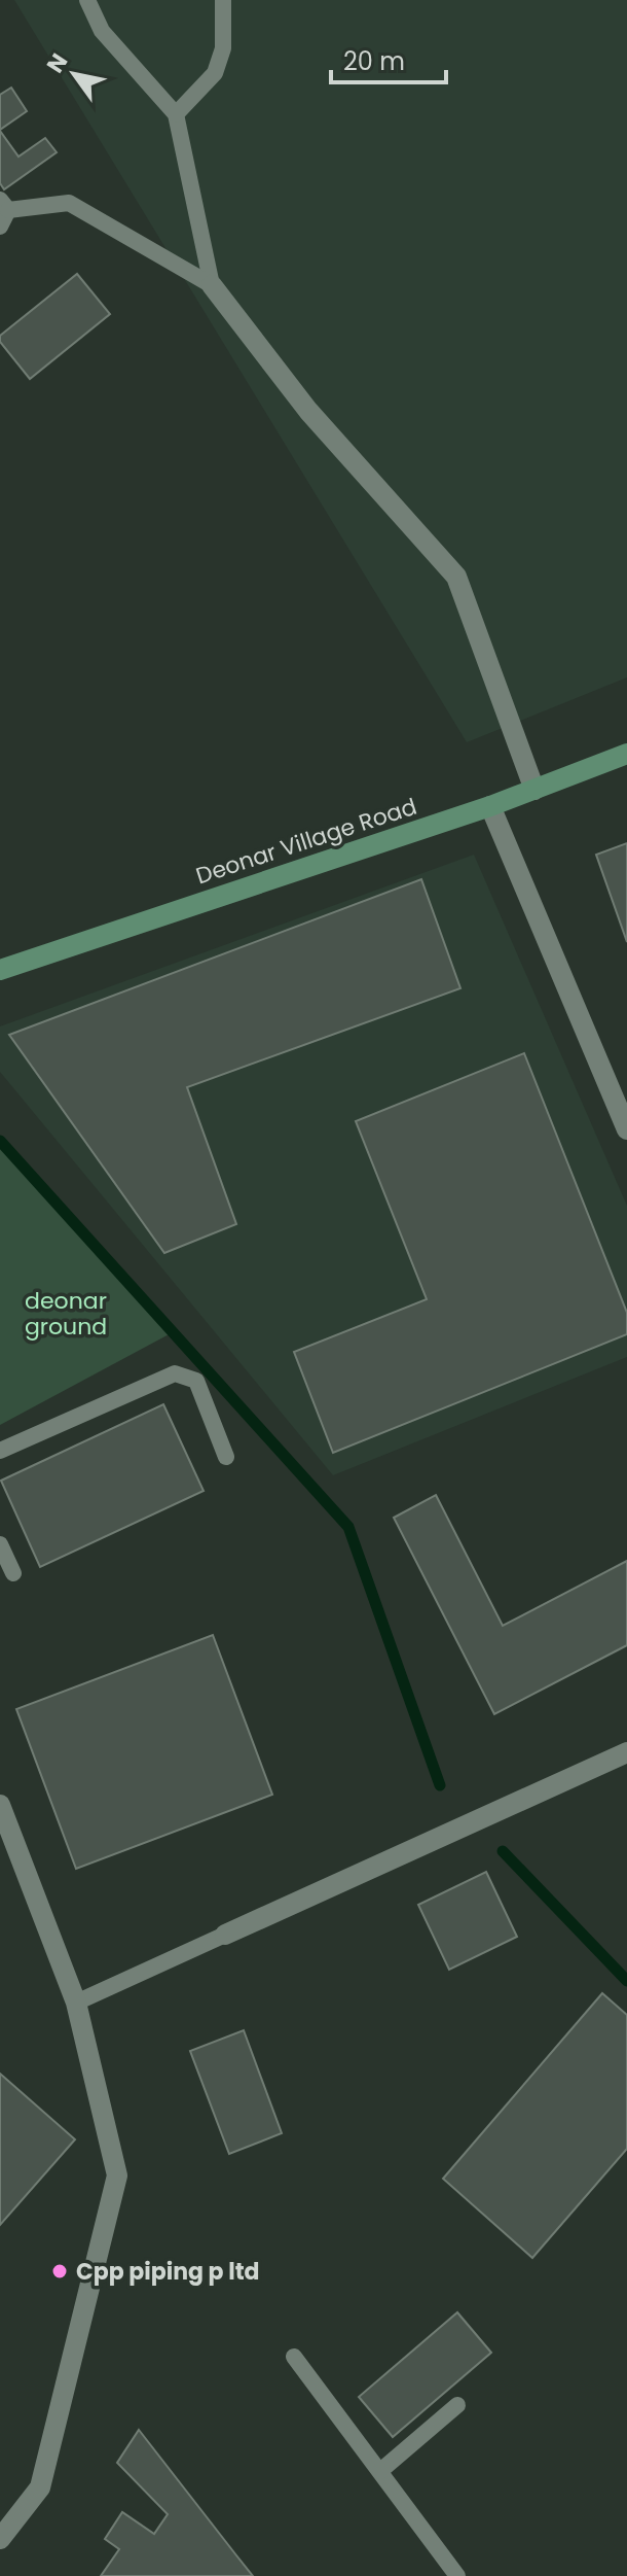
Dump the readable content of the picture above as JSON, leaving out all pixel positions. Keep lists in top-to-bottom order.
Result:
{
  "streets": {
    "main road": ["Deonar Village Road"]
  },
  "parks": ["deonar ground"],
  "places": ["Cpp piping p ltd"],
  "scale_bar": "20 m",
  "north": "top left"
}
